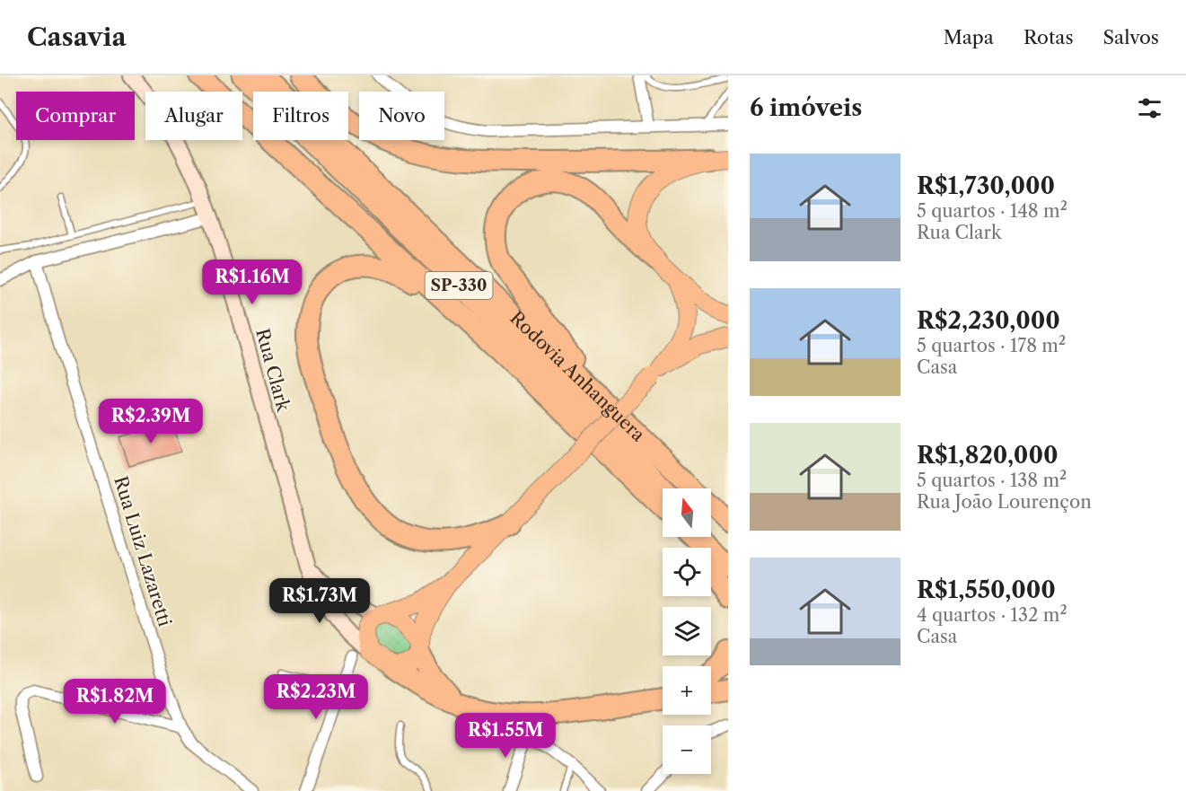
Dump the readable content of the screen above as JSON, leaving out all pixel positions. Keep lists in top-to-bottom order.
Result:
{
  "streets": {
    "highway": ["SP-330", "Rodovia Anhanguera"],
    "street": ["Rua Clark", "Rua Luiz Lazaretti"]
  },
  "north": "top",
  "page": {
    "header": "Casavia",
    "nav": ["Mapa", "Rotas", "Salvos"],
    "heading": "6 imóveis",
    "chip": [
      "Comprar",
      "Alugar",
      "Filtros",
      "Novo"
    ],
    "list": [
      {
        "name": "R$1,730,000",
        "note": "5 quartos · 148 m² · Rua Clark"
      },
      {
        "name": "R$2,230,000",
        "note": "5 quartos · 178 m² · Casa"
      },
      {
        "name": "R$1,820,000",
        "note": "5 quartos · 138 m² · Rua João Lourençon"
      },
      {
        "name": "R$1,550,000",
        "note": "4 quartos · 132 m² · Casa"
      }
    ],
    "price": [
      "R$1.16M",
      "R$2.39M",
      "R$1.73M",
      "R$2.23M",
      "R$1.82M",
      "R$1.55M"
    ],
    "map_buttons": ["+", "−"]
  }
}
